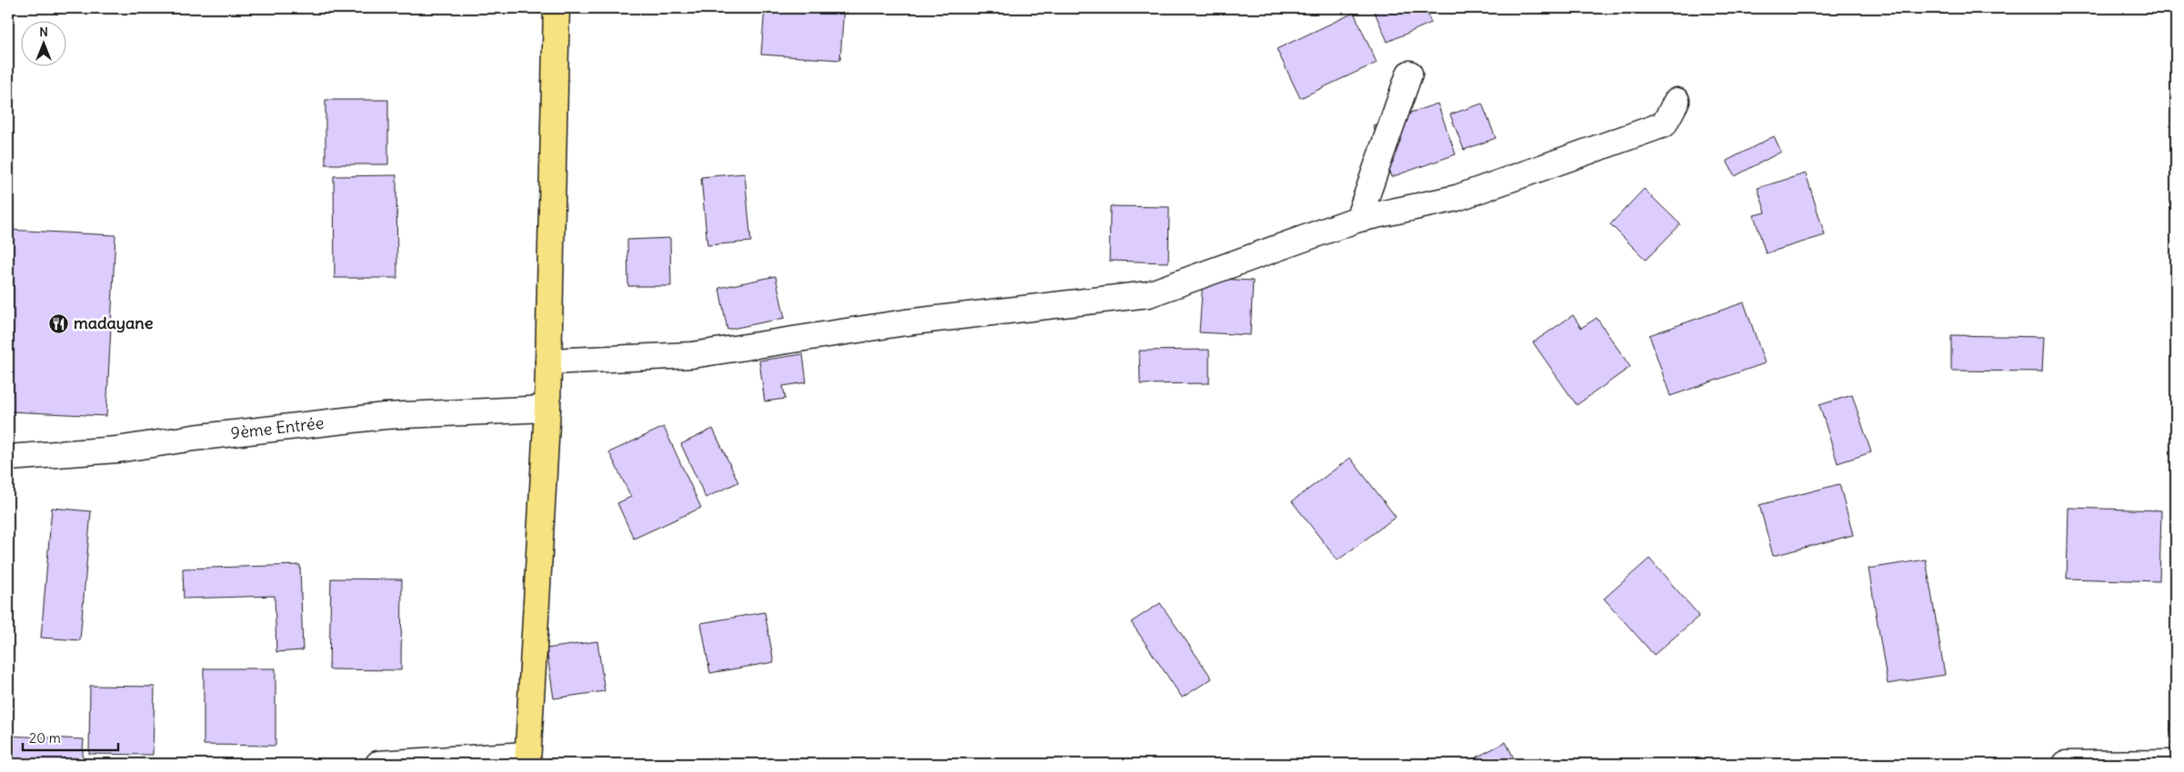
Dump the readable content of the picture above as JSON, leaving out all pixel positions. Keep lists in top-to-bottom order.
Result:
{
  "streets": {
    "street": ["9ème Entrée"]
  },
  "places": {
    "restaurant": ["madayane"]
  },
  "scale_bar": "20 m",
  "north": "top"
}
